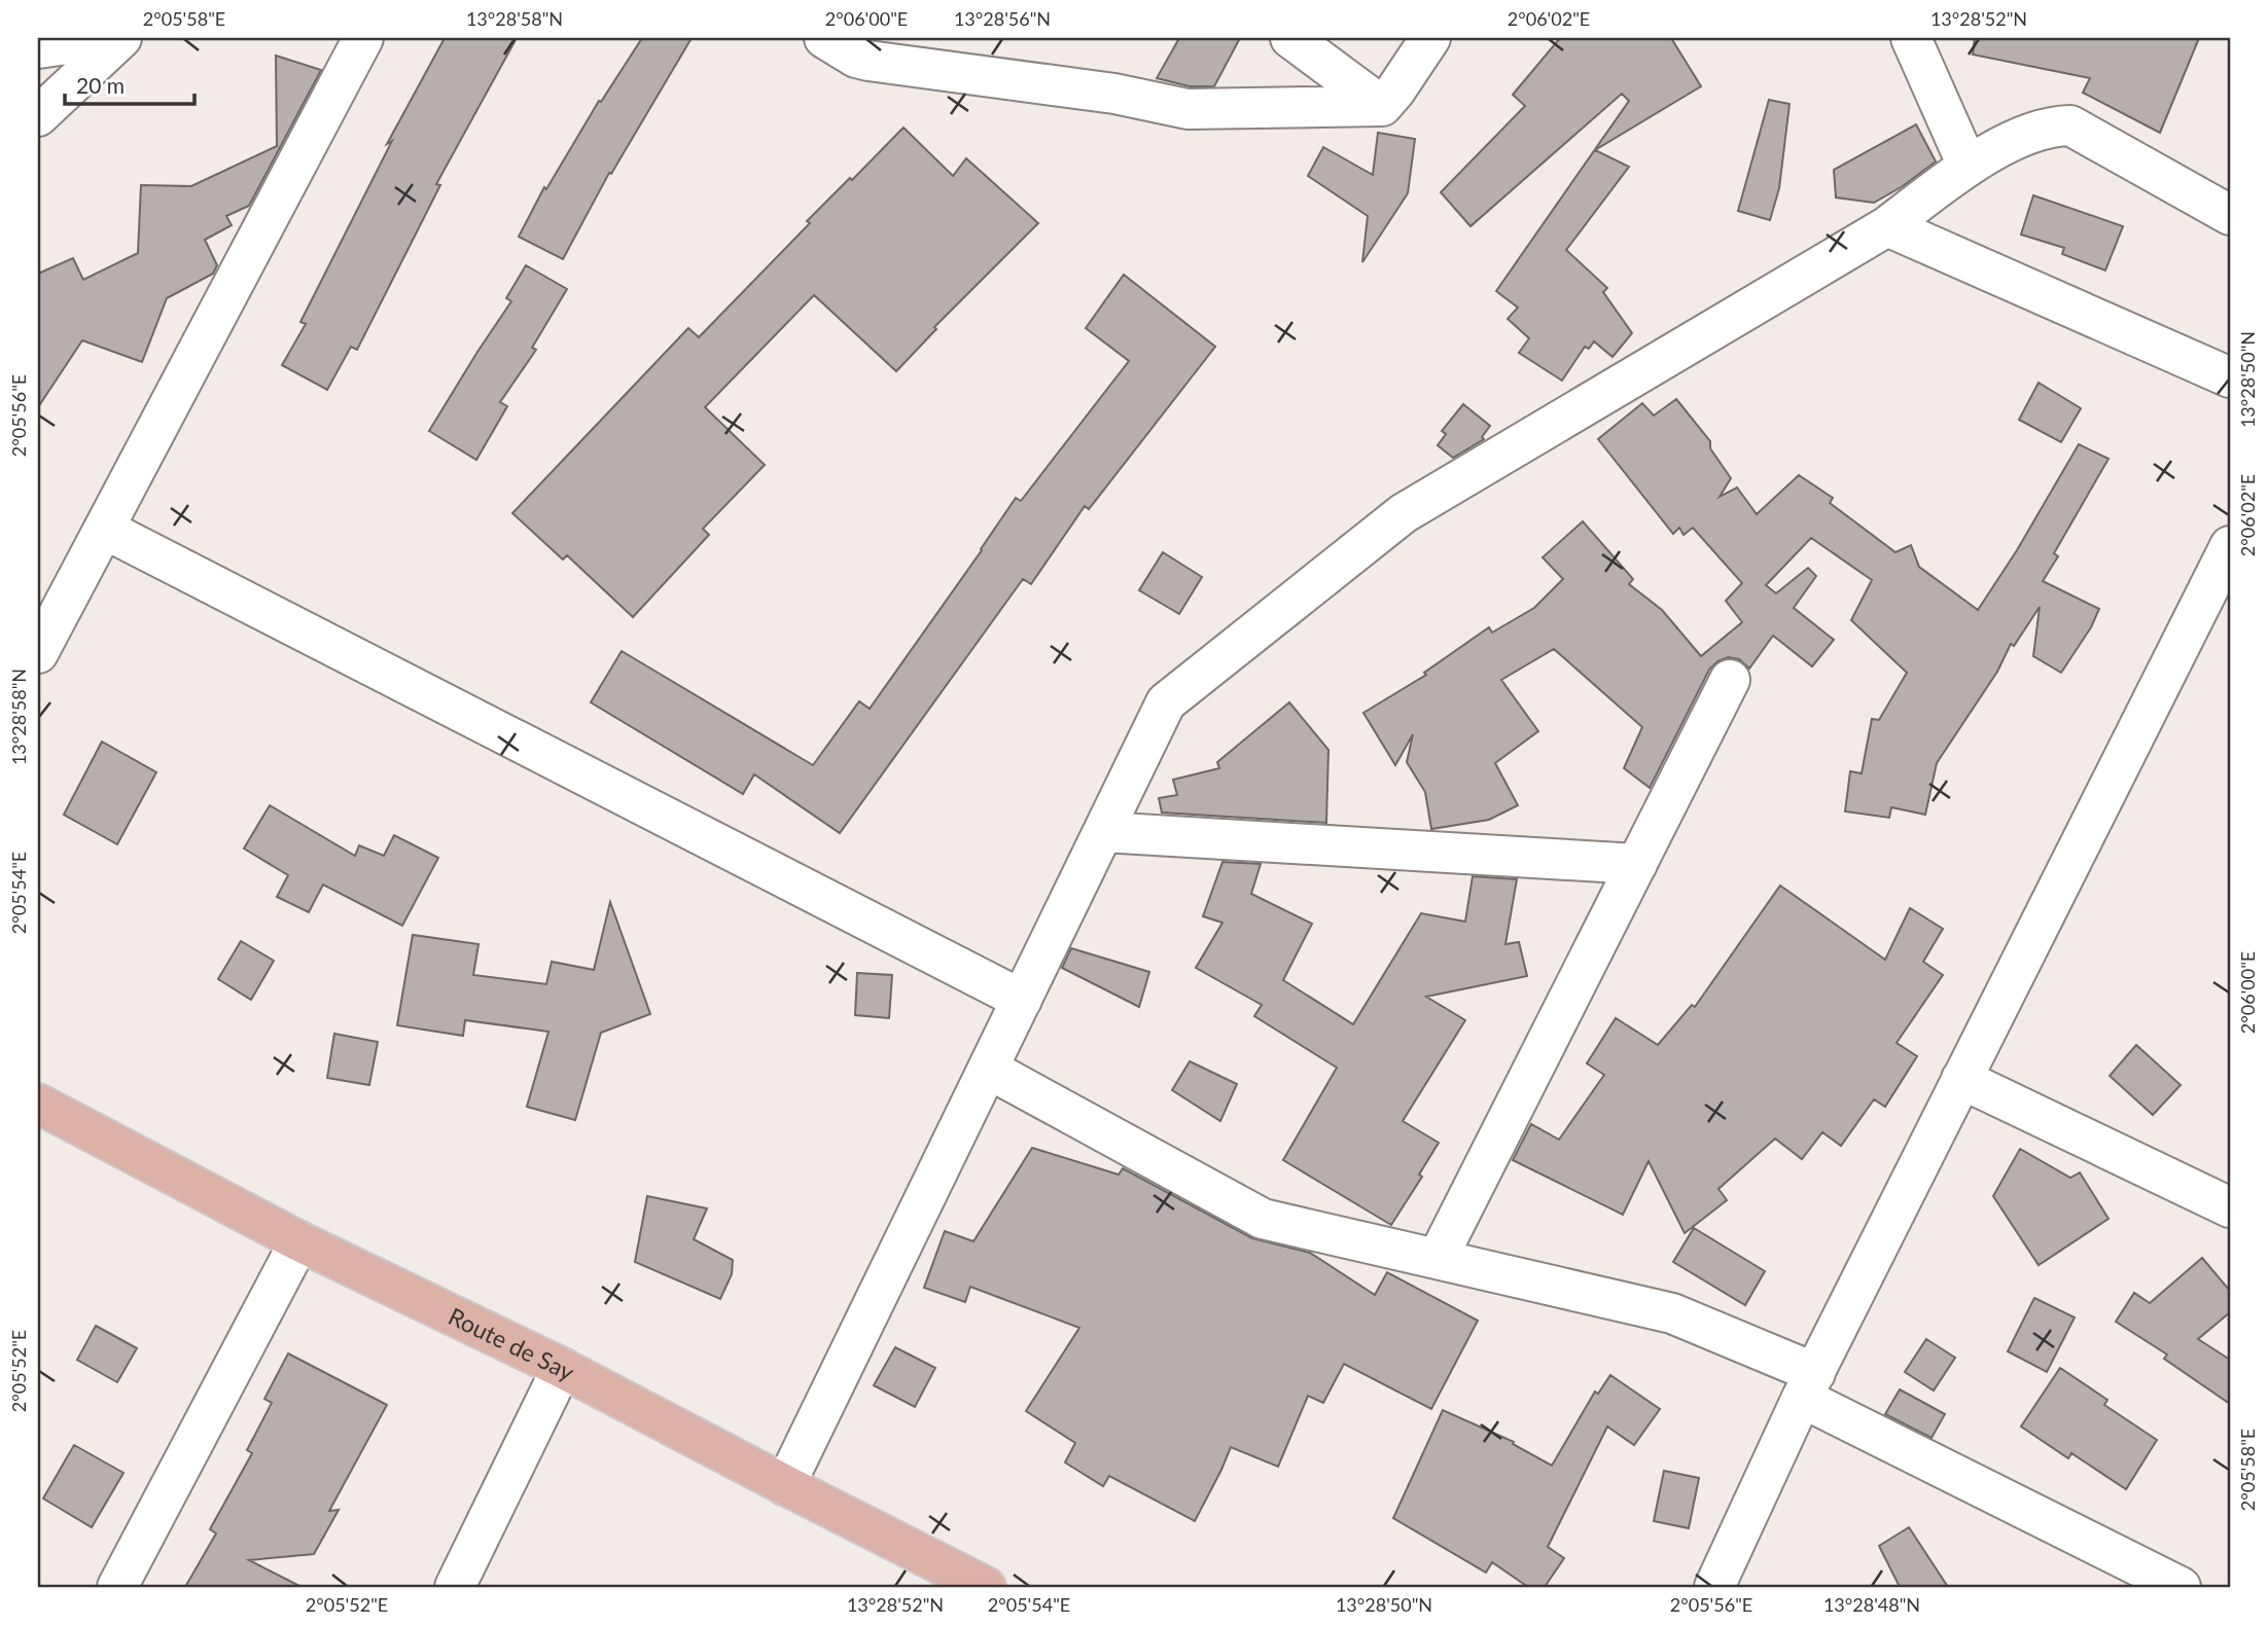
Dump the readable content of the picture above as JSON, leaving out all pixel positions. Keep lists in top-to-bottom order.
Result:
{
  "streets": {
    "main road": ["Route de Say"]
  },
  "scale_bar": "20 m",
  "coordinates": [
    "2°05'58\"E",
    "13°28'58\"N",
    "2°06'00\"E",
    "13°28'56\"N",
    "2°06'02\"E",
    "13°28'52\"N",
    "13°28'50\"N",
    "2°05'56\"E",
    "2°05'54\"E",
    "2°05'52\"E",
    "13°28'48\"N"
  ]
}
